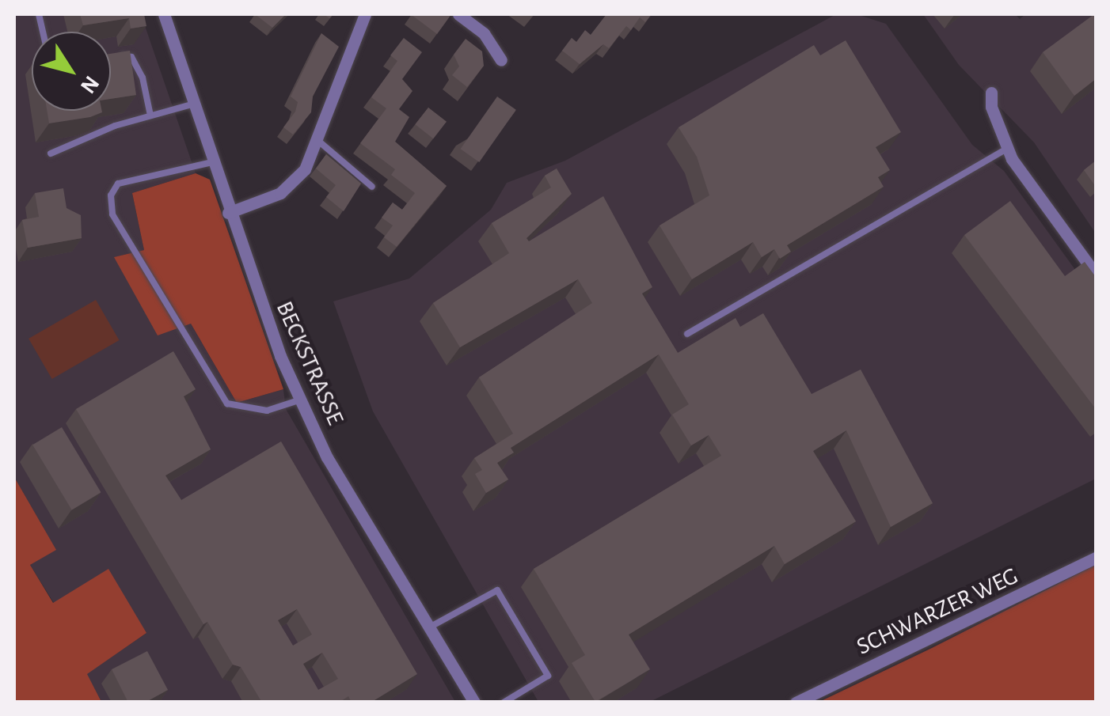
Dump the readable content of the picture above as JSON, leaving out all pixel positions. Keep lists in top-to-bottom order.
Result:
{
  "streets": {
    "street": ["BECKSTRASSE", "SCHWARZER WEG"]
  },
  "north": "bottom right"
}
